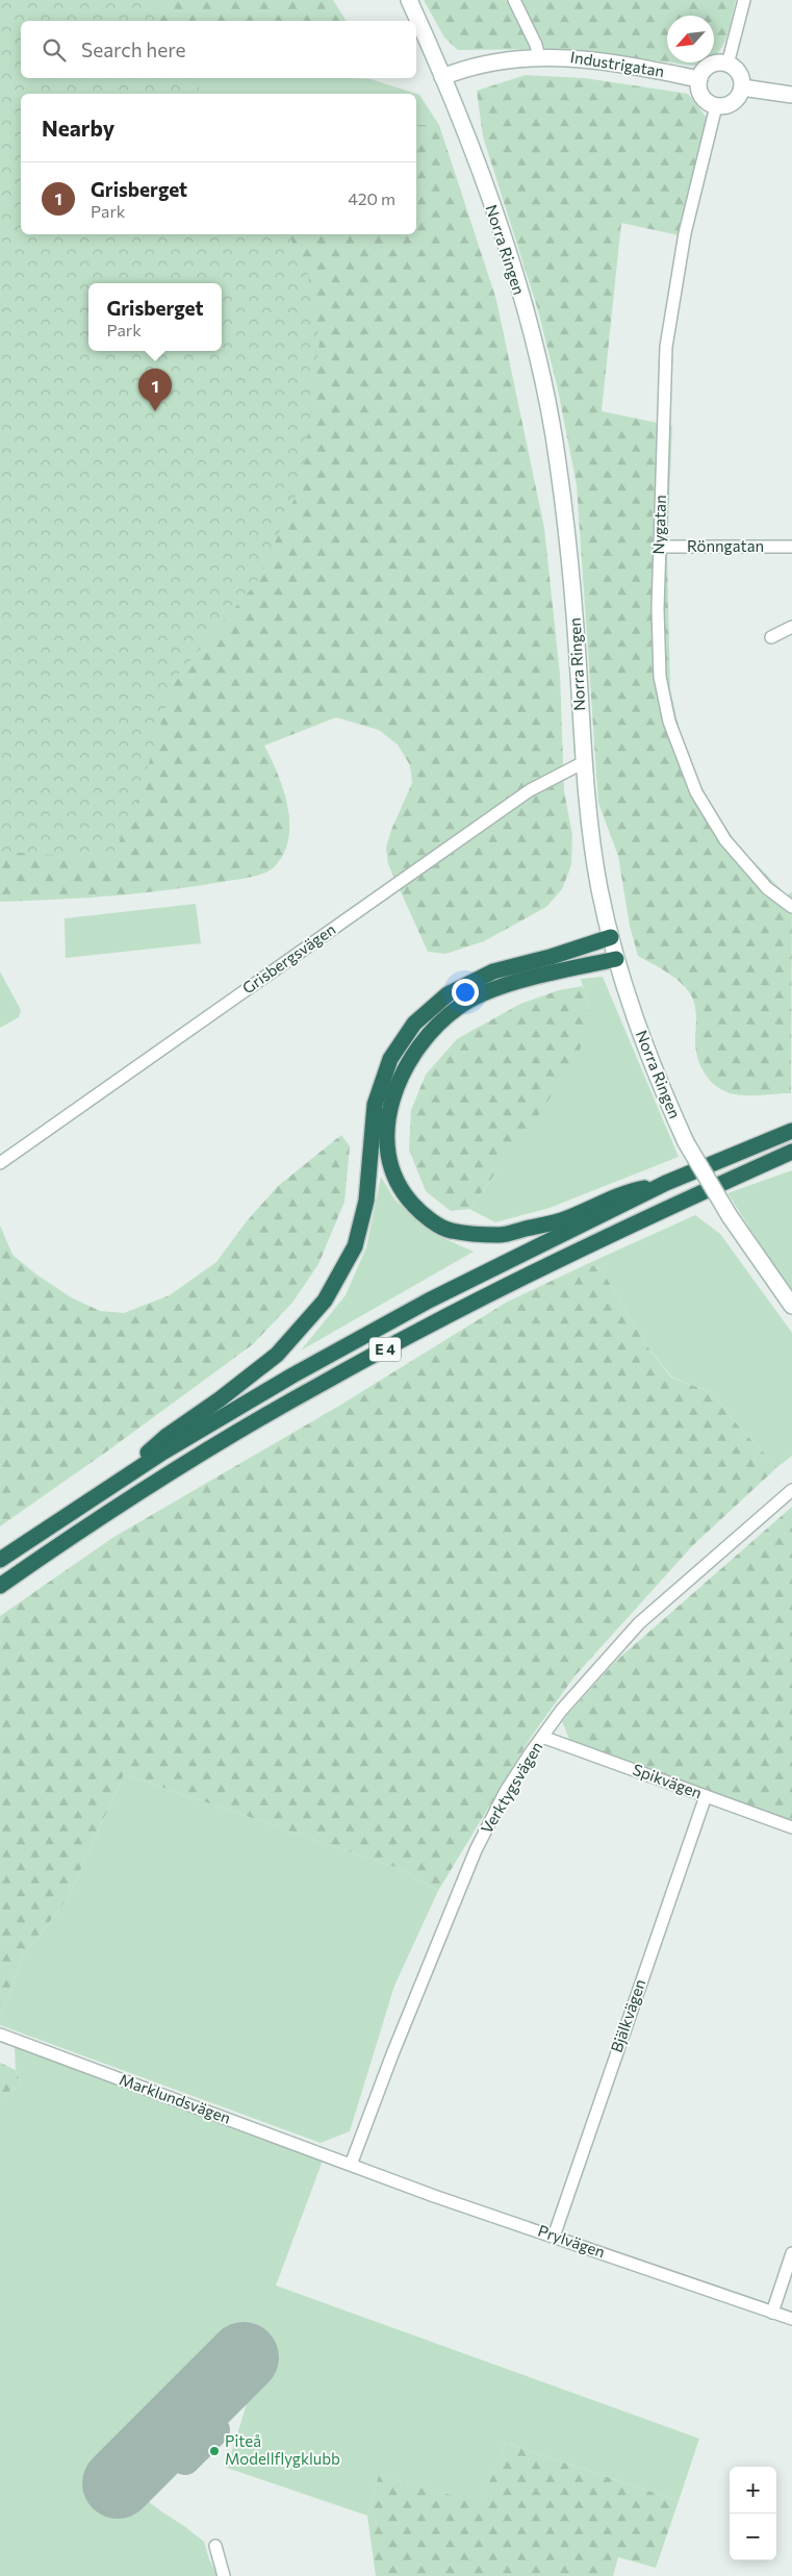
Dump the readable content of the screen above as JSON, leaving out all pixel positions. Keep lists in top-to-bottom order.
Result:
{
  "streets": {
    "highway": ["E 4"],
    "main road": ["Industrigatan", "Norra Ringen"],
    "street": [
      "Nygatan",
      "Rönngatan",
      "Grisbergsvägen",
      "Spikvägen",
      "Verktygsvägen",
      "Bjälkvägen",
      "Marklundsvägen",
      "Prylvägen"
    ]
  },
  "crossings": [
    ["Industrigatan", "Norra Ringen"],
    ["Industrigatan", "Nygatan"],
    ["Norra Ringen", "Grisbergsvägen"],
    ["Norra Ringen", "E 4"],
    ["Nygatan", "Rönngatan"],
    ["Spikvägen", "Verktygsvägen"],
    ["Spikvägen", "Bjälkvägen"],
    ["Verktygsvägen", "Marklundsvägen"],
    ["Verktygsvägen", "Prylvägen"],
    ["Bjälkvägen", "Prylvägen"],
    ["Marklundsvägen", "Prylvägen"]
  ],
  "places": ["Piteå Modellflygklubb"],
  "north": "bottom left",
  "page": {
    "search": "Search here",
    "heading": "Nearby",
    "list": [
      {
        "mark": "1",
        "name": "Grisberget",
        "note": "Park",
        "value": "420 m"
      }
    ],
    "popup": ["Grisberget", "Park"],
    "pins": "1",
    "map_buttons": ["+", "−"]
  }
}
